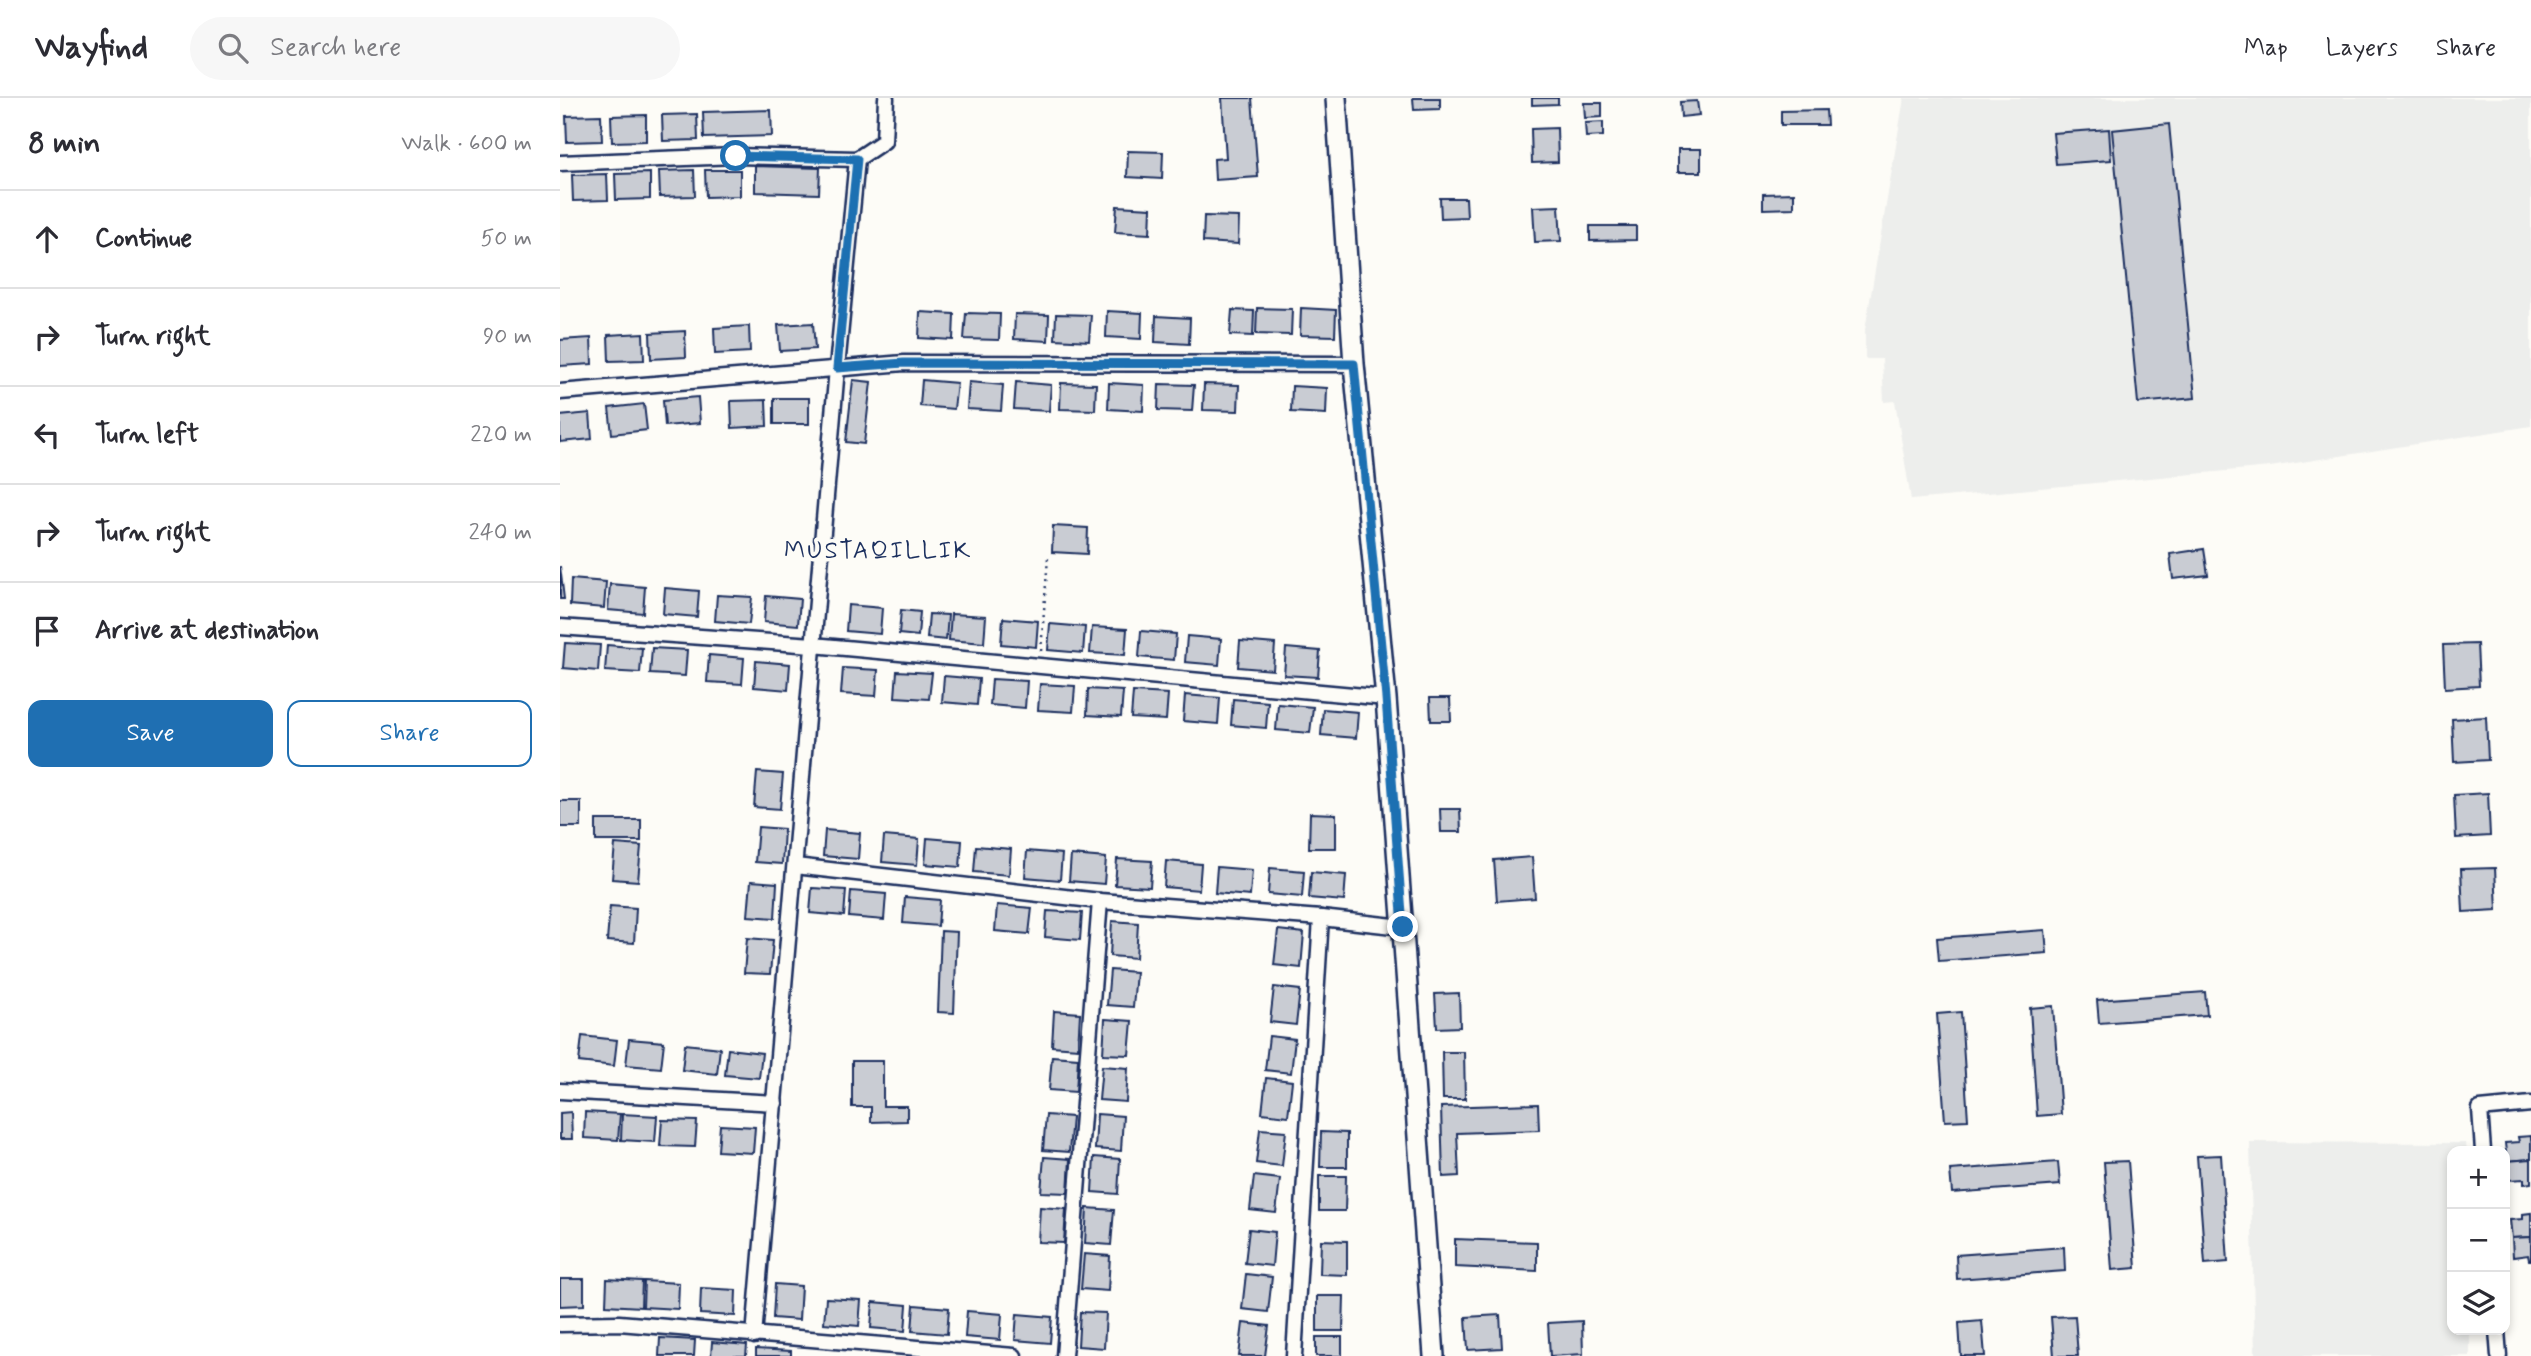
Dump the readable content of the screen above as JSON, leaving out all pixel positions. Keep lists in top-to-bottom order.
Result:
{
  "districts": ["MUSTAQILLIK"],
  "page": {
    "header": "Wayfind",
    "search": "Search here",
    "nav": ["Map", "Layers", "Share"],
    "heading": ["8 min", "Walk · 600 m"],
    "list": [
      ["Continue", "50 m"],
      ["Turn right", "90 m"],
      ["Turn left", "220 m"],
      ["Turn right", "240 m"],
      "Arrive at destination"
    ],
    "buttons": ["Save", "Share"],
    "map_buttons": ["+", "−"]
  }
}
